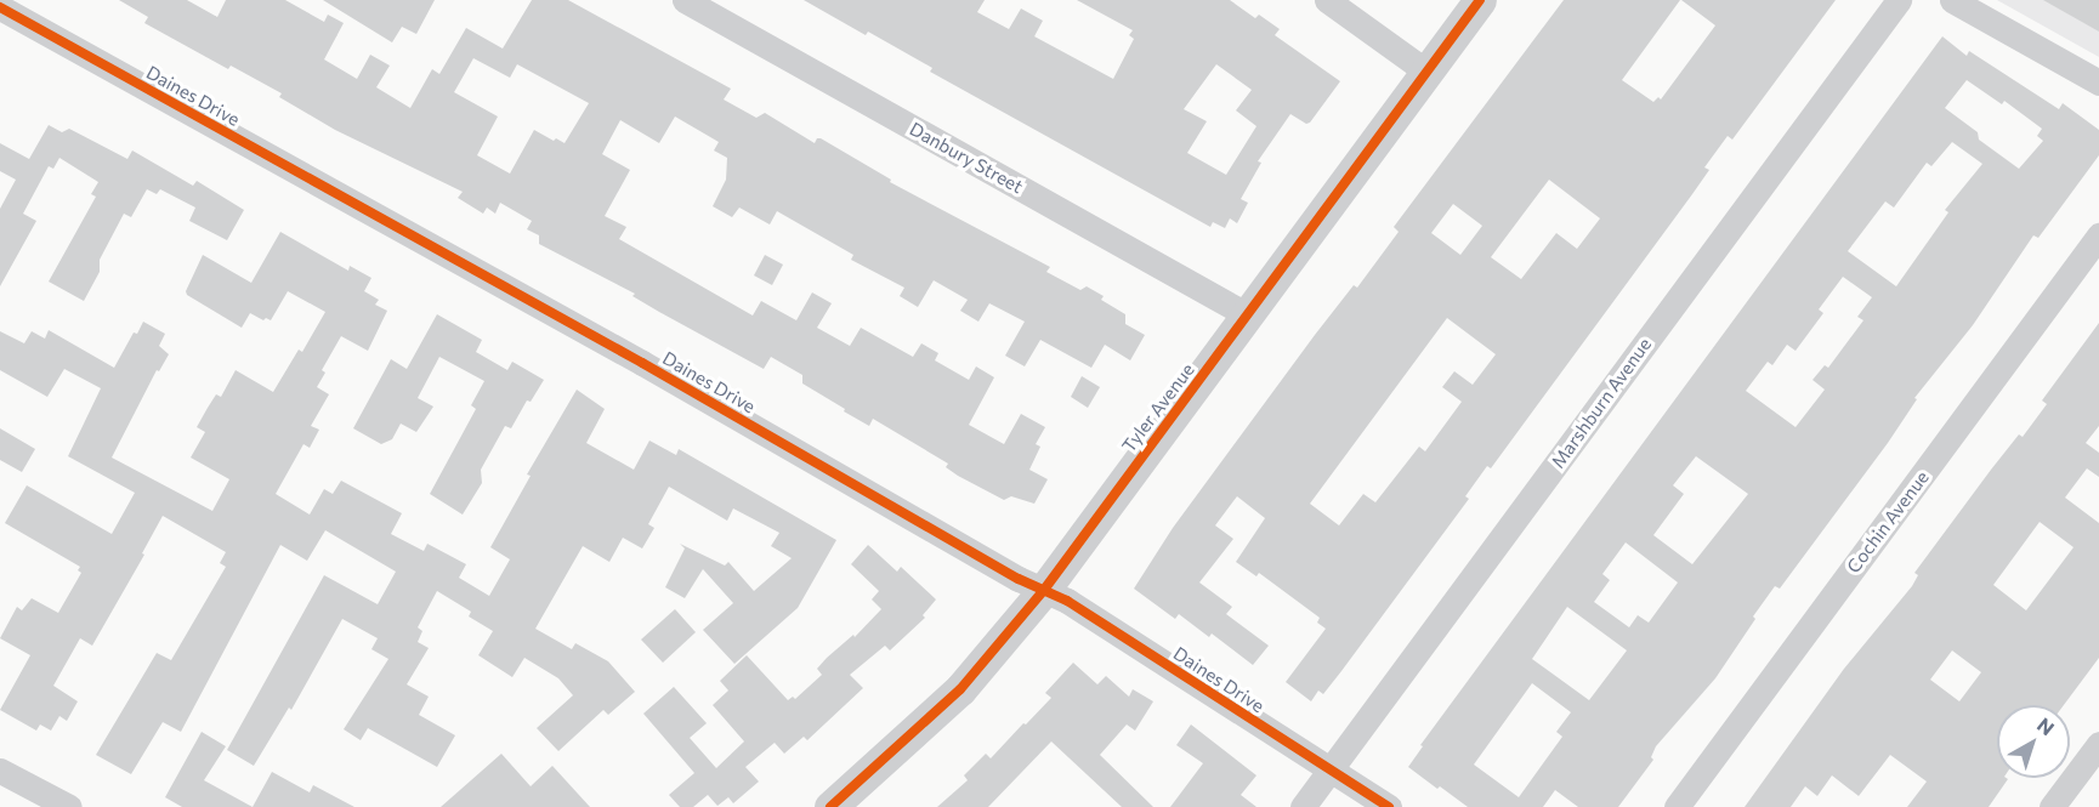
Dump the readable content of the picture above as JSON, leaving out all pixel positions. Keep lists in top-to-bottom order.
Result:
{
  "streets": {
    "street": [
      "Daines Drive",
      "Danbury Street",
      "Marshburn Avenue",
      "Tyler Avenue",
      "Cochin Avenue"
    ]
  },
  "crossings": [
    ["Daines Drive", "Marshburn Avenue"],
    ["Daines Drive", "Tyler Avenue"],
    ["Danbury Street", "Tyler Avenue"]
  ],
  "north": "top right"
}
